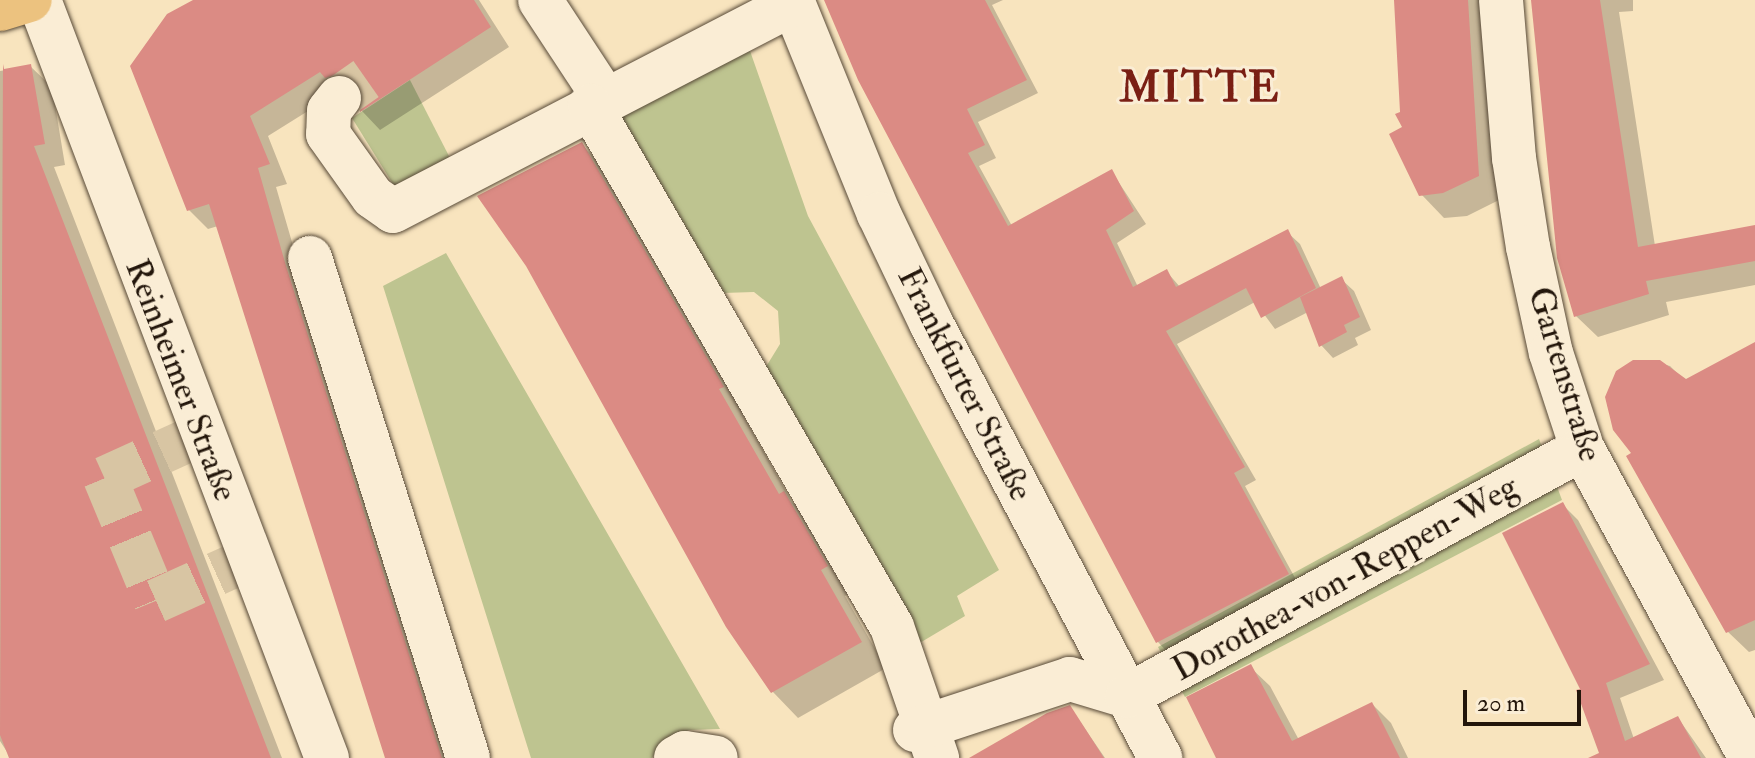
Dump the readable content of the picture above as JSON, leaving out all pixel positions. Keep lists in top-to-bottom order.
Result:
{
  "streets": {
    "street": [
      "Gartenstraße",
      "Reinheimer Straße",
      "Frankfurter Straße",
      "Dorothea-von-Reppen-Weg"
    ]
  },
  "crossings": [
    ["Frankfurter Straße", "Dorothea-von-Reppen-Weg"]
  ],
  "districts": ["MITTE"],
  "scale_bar": "20 m"
}
